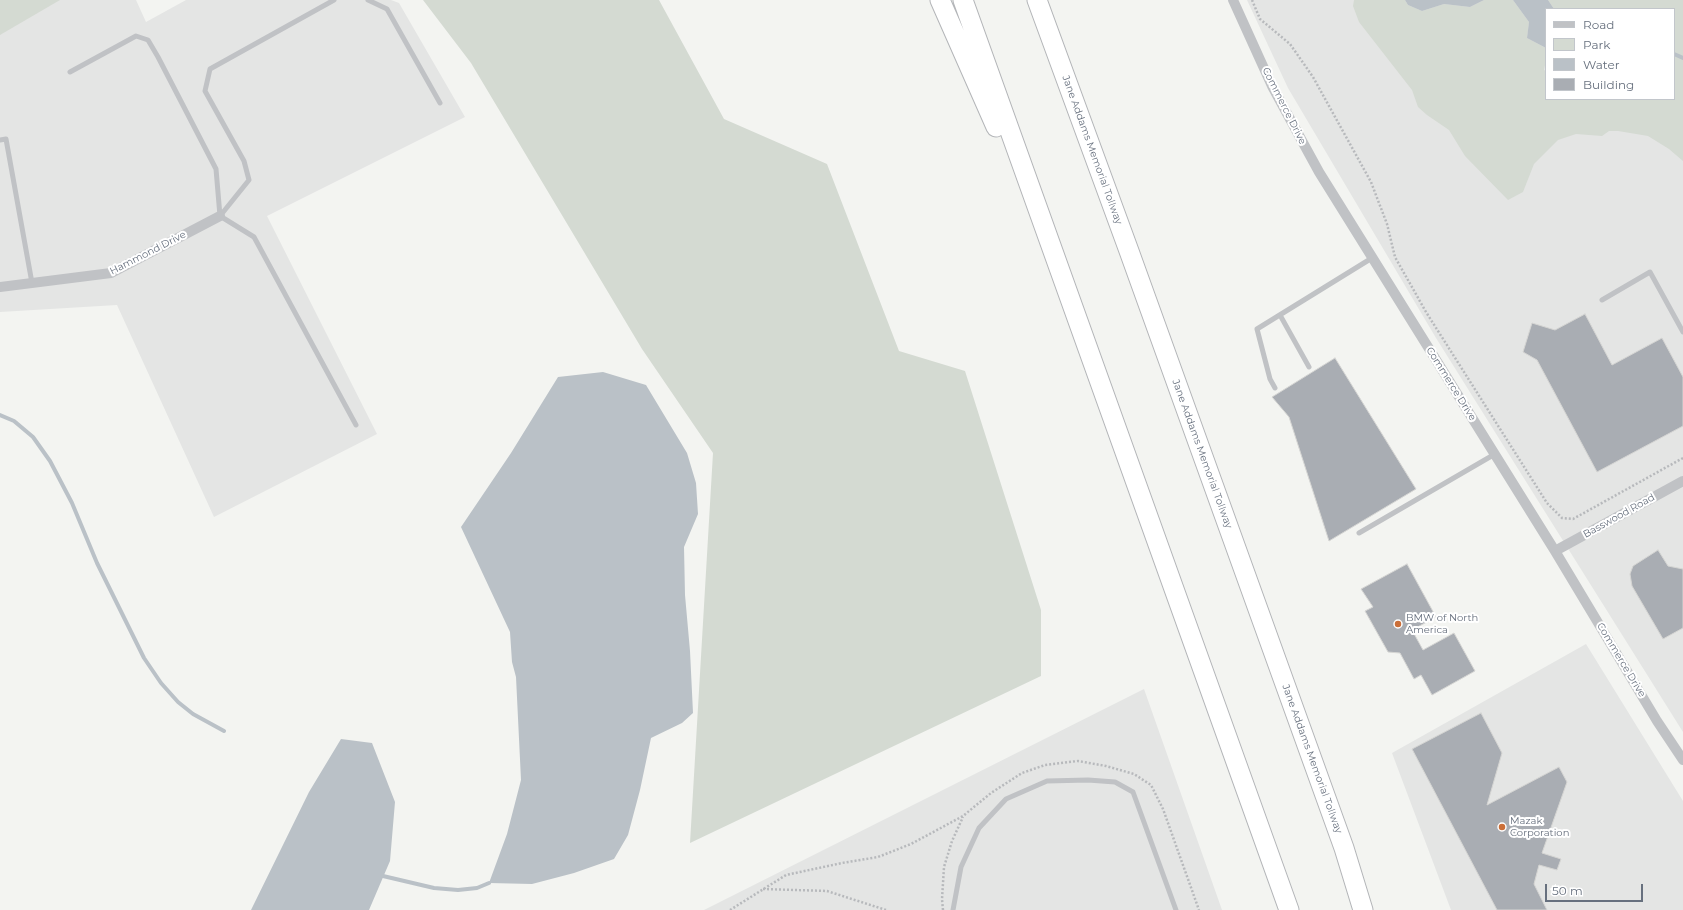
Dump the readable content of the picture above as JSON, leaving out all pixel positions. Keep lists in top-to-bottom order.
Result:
{
  "streets": {
    "highway": ["Jane Addams Memorial Tollway"],
    "street": ["Commerce Drive", "Hammond Drive", "Basswood Road"]
  },
  "crossings": [
    ["Commerce Drive", "Basswood Road"]
  ],
  "places": ["BMW of North America", "Mazak Corporation"],
  "legend": [
    "Road",
    "Park",
    "Water",
    "Building"
  ],
  "scale_bar": "50 m"
}
